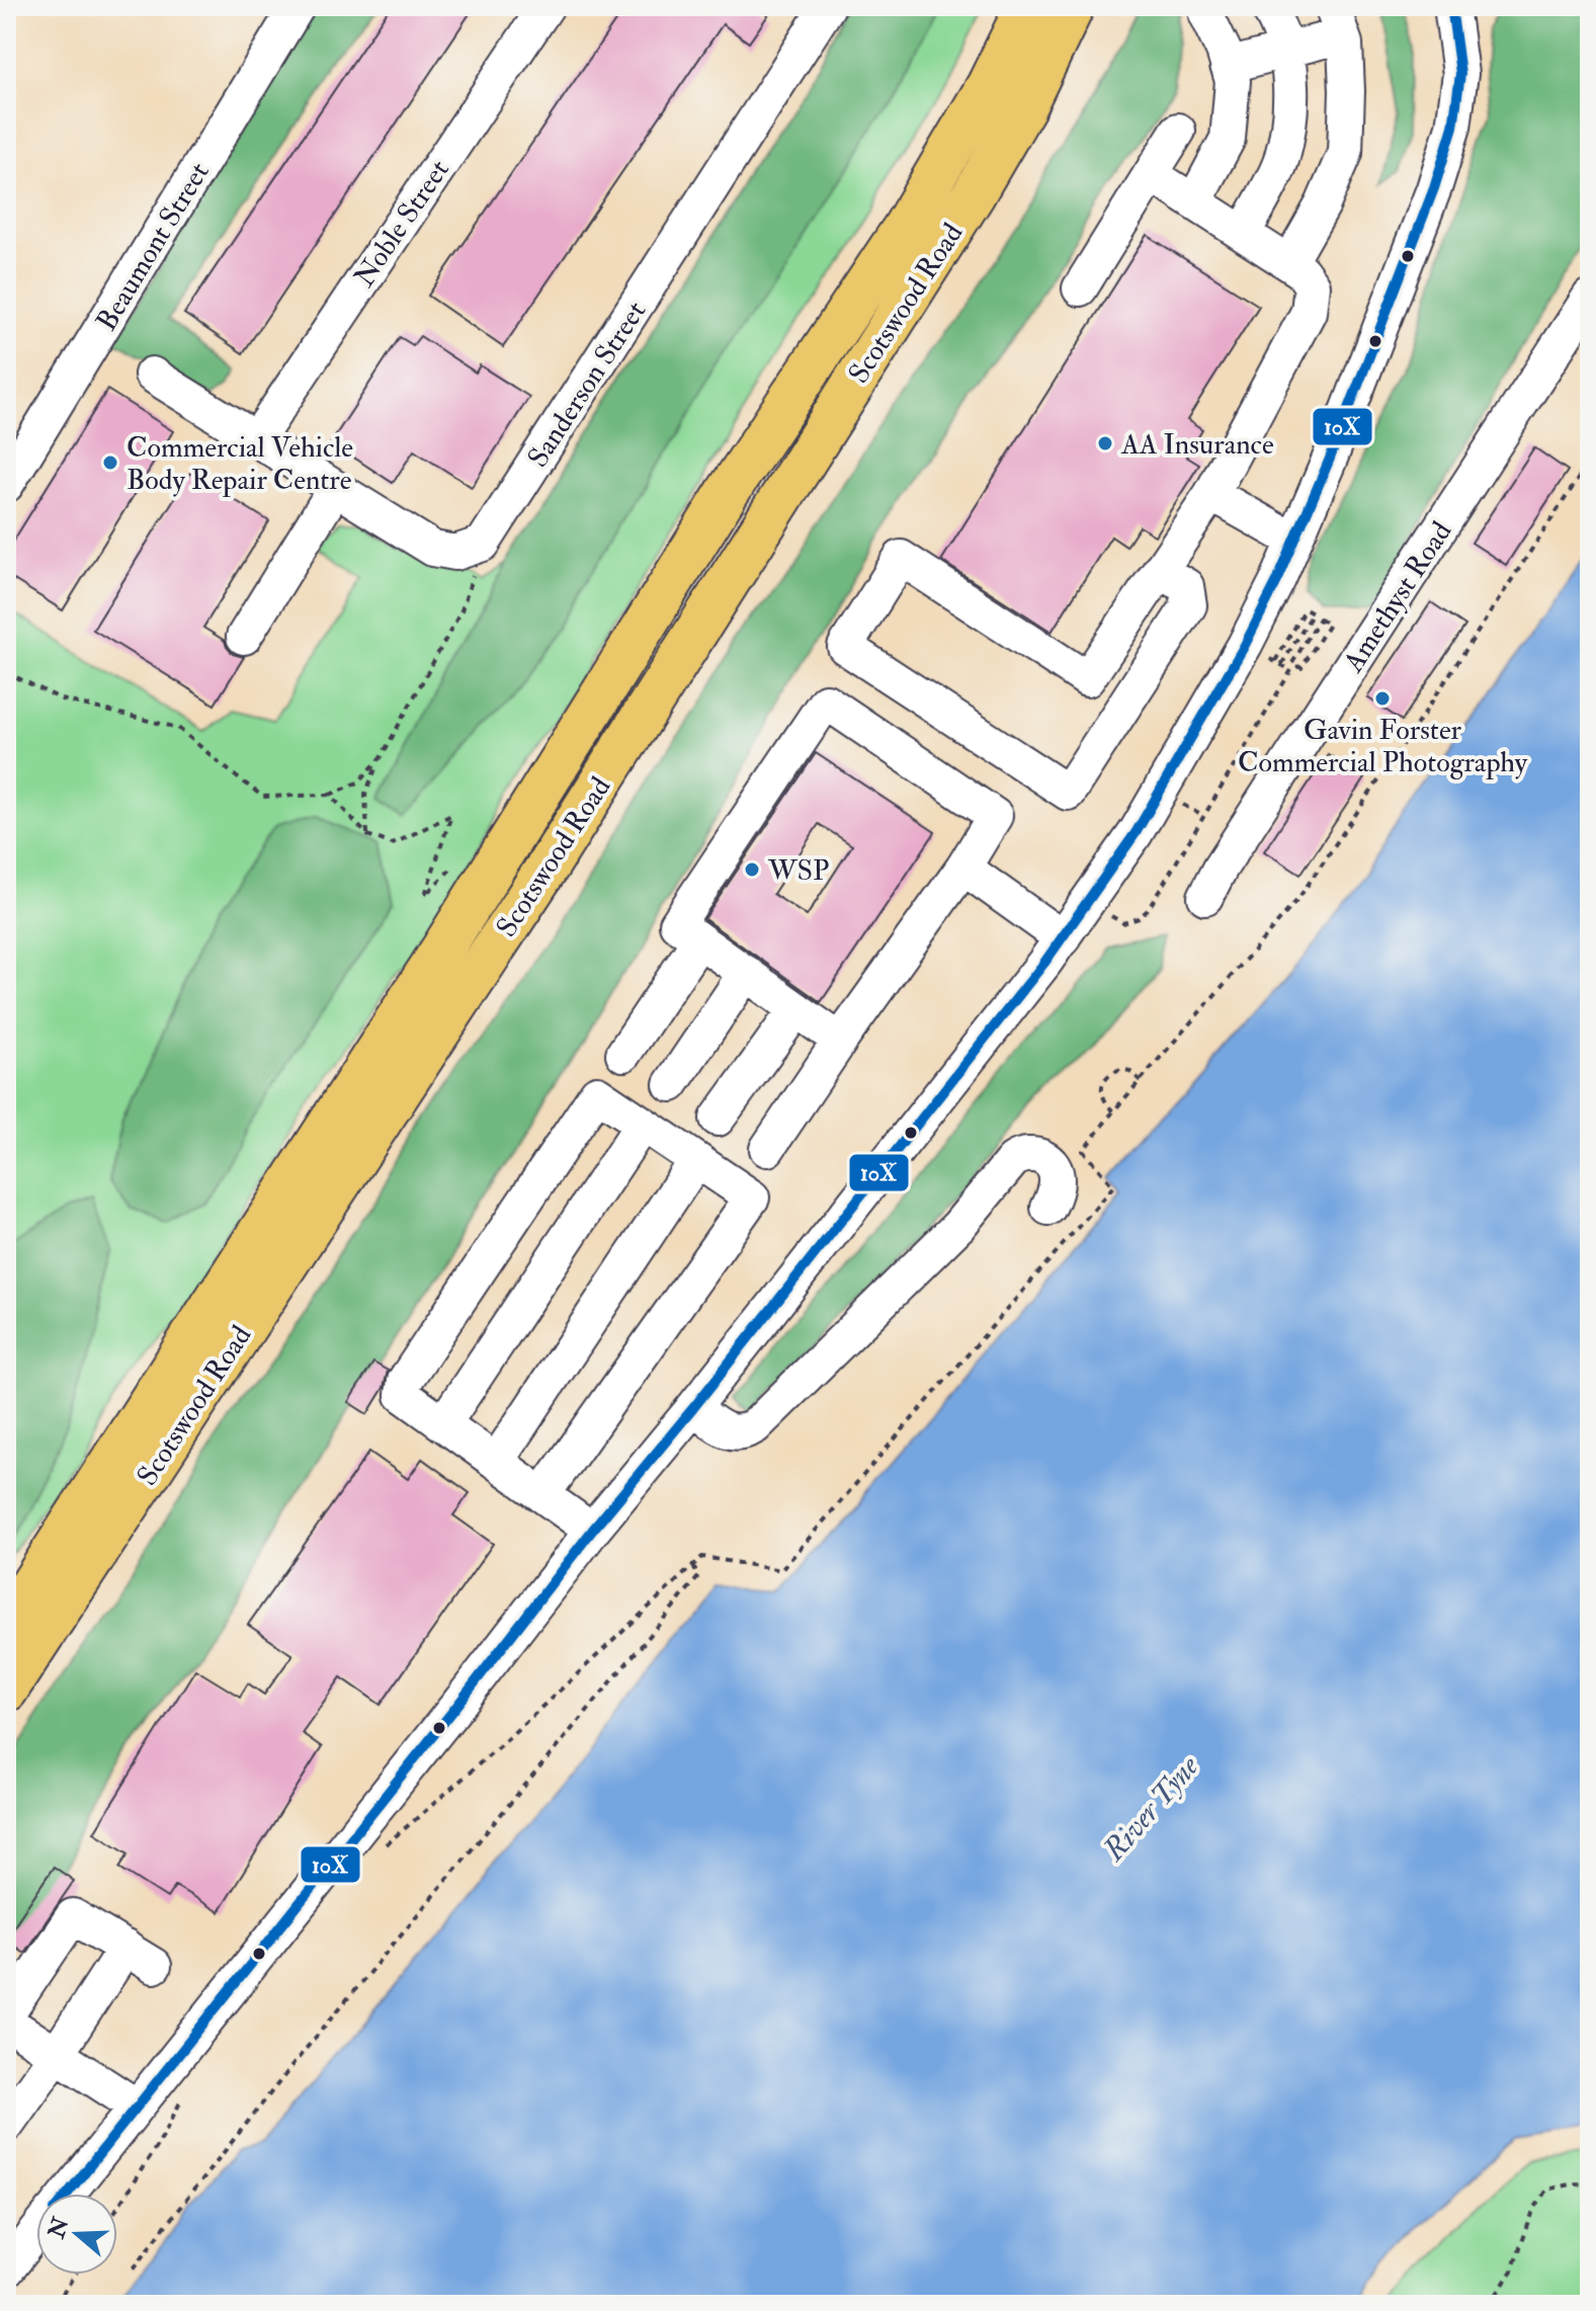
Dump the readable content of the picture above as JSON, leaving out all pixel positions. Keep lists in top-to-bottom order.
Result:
{
  "streets": {
    "main road": ["Scotswood Road"],
    "street": [
      "Noble Street",
      "Beaumont Street",
      "Sanderson Street",
      "Amethyst Road"
    ]
  },
  "water": ["River Tyne"],
  "places": [
    "AA Insurance",
    "Commercial Vehicle Body Repair Centre",
    "Gavin Forster Commercial Photography",
    "WSP"
  ],
  "lines": ["transit line 10X"],
  "north": "left"
}
